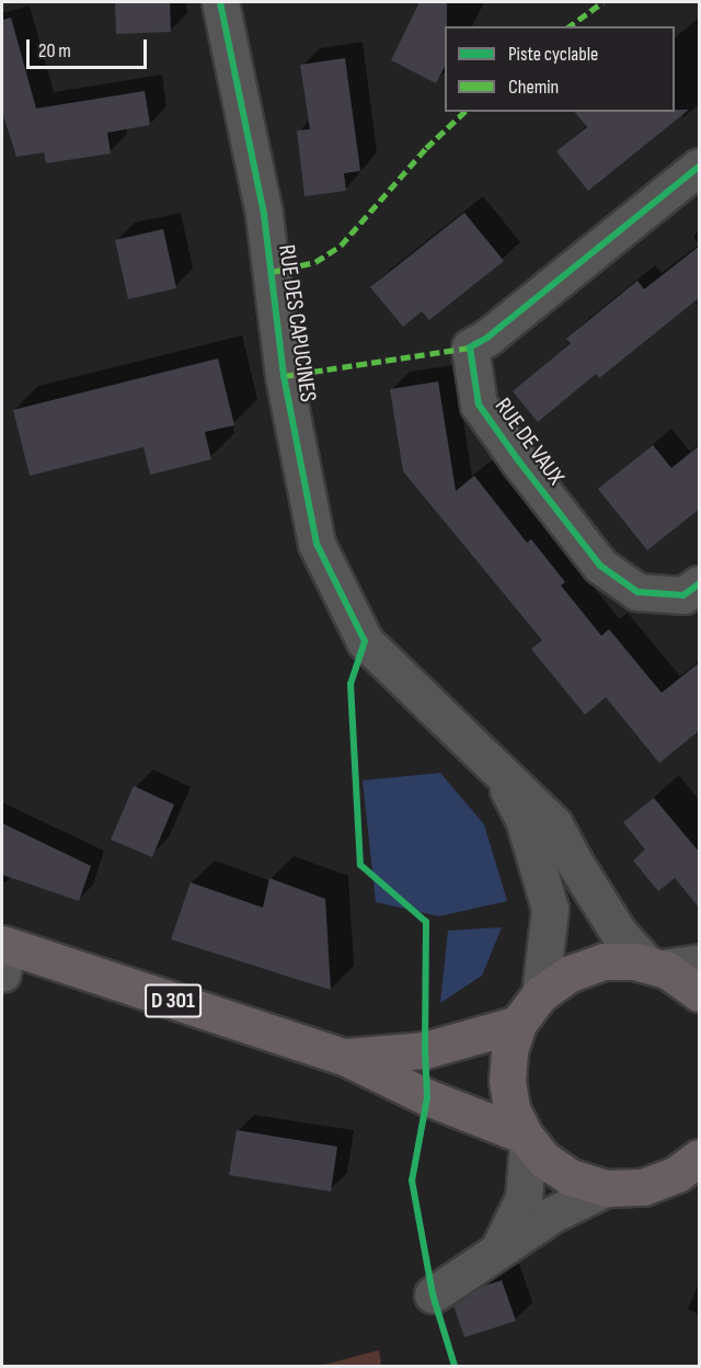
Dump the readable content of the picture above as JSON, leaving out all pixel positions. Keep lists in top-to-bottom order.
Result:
{
  "streets": {
    "main road": ["D 301"],
    "street": ["RUE DES CAPUCINES", "RUE DE VAUX"]
  },
  "legend": ["Piste cyclable", "Chemin"],
  "scale_bar": "20 m"
}
